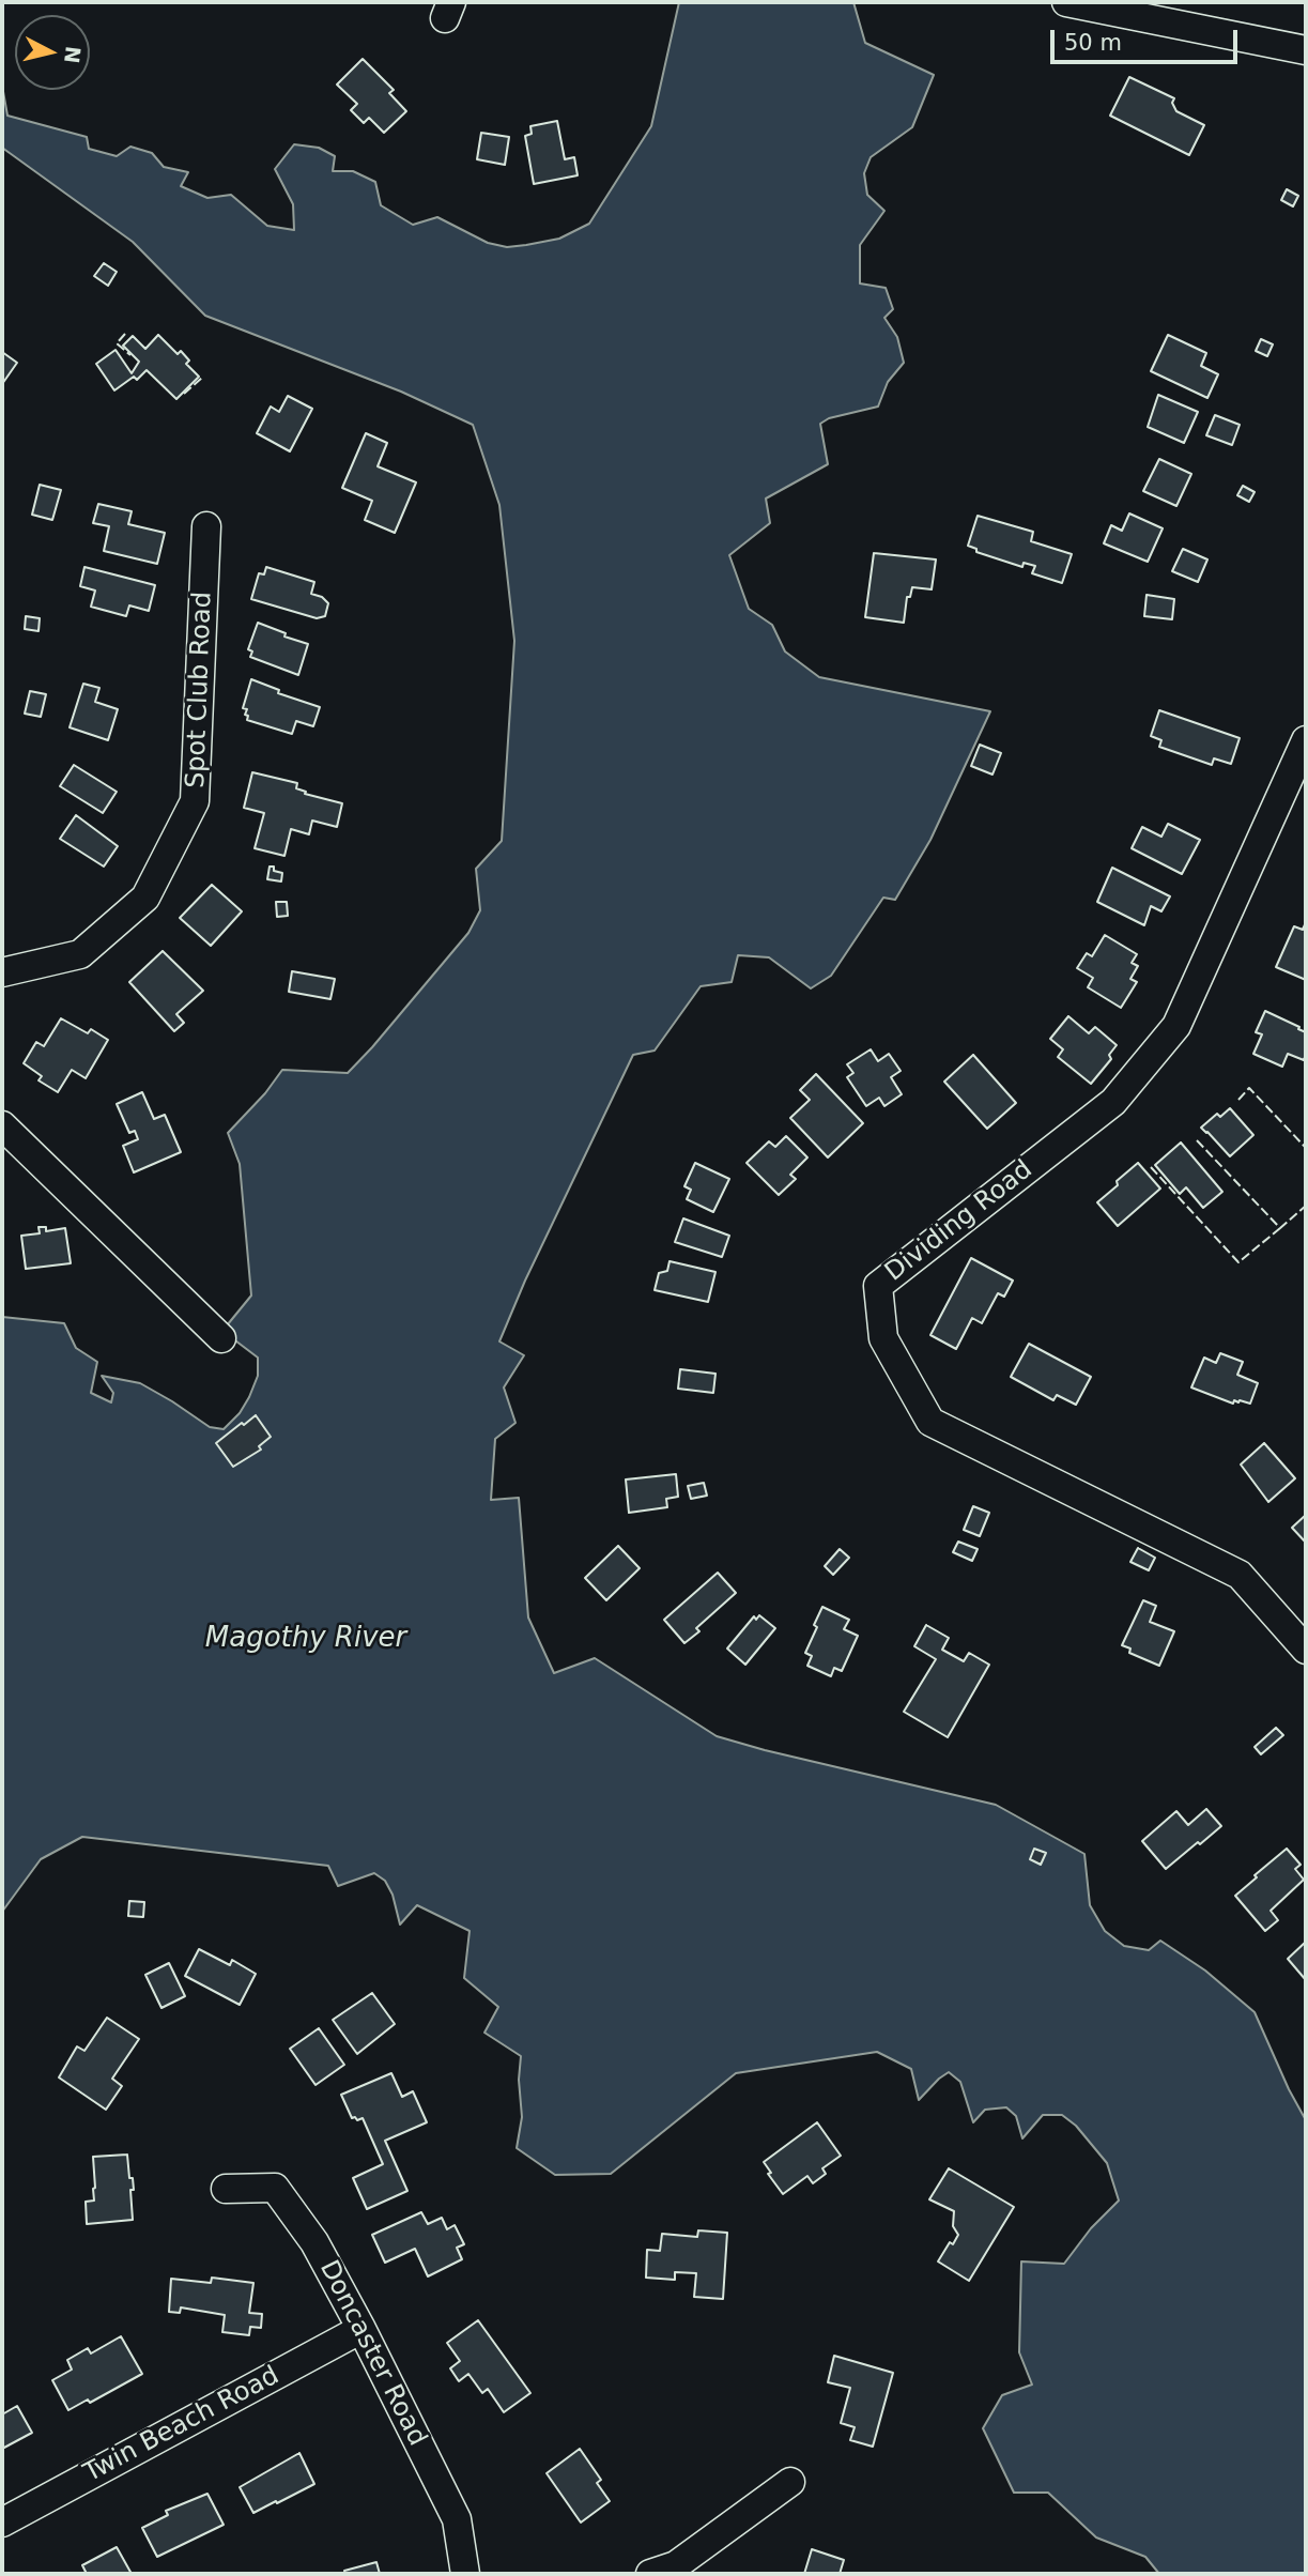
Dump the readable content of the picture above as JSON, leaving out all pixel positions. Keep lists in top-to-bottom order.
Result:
{
  "streets": {
    "street": [
      "Spot Club Road",
      "Dividing Road",
      "Doncaster Road",
      "Twin Beach Road"
    ]
  },
  "crossings": [
    ["Doncaster Road", "Twin Beach Road"]
  ],
  "water": ["Magothy River"],
  "scale_bar": "50 m",
  "north": "right"
}
